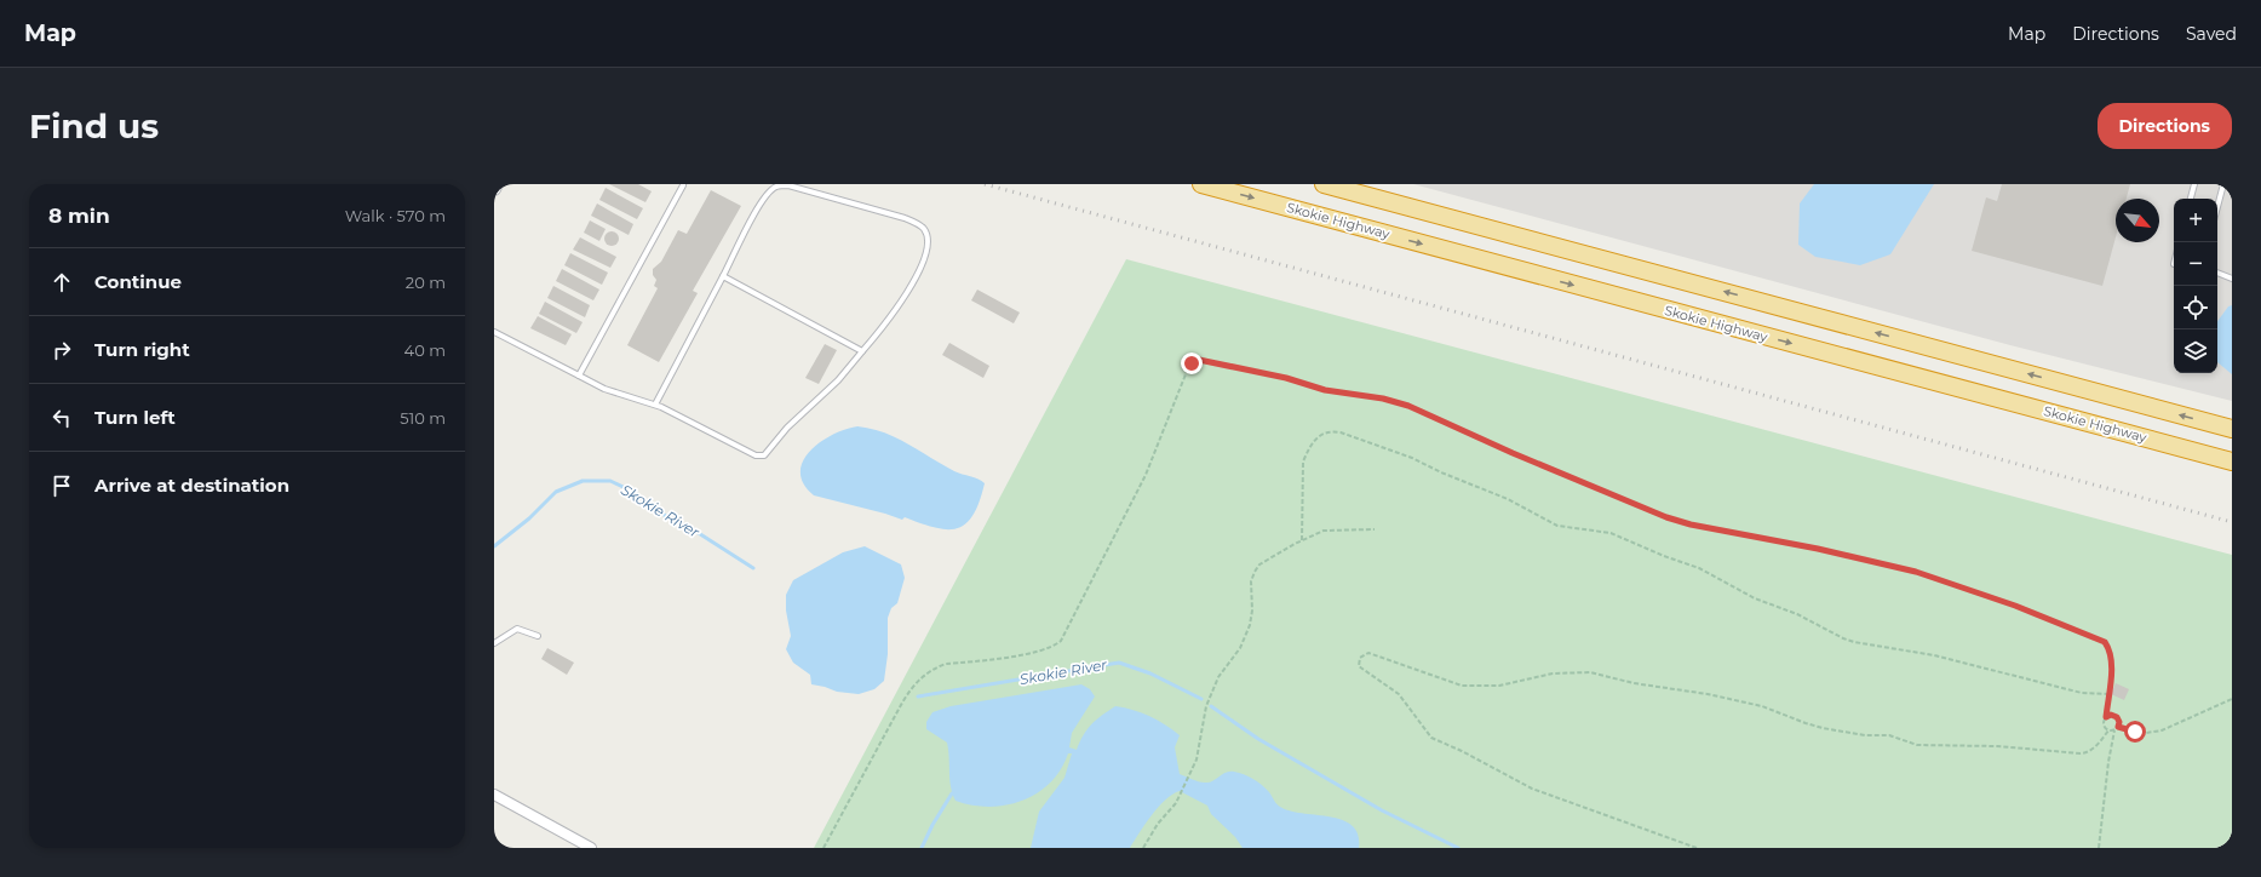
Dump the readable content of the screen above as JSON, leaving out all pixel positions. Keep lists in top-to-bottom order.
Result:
{
  "streets": {
    "highway": ["Skokie Highway"]
  },
  "water": ["Skokie River"],
  "north": "bottom right",
  "page": {
    "header": "Map",
    "nav": ["Map", "Directions", "Saved"],
    "buttons": "Directions",
    "title": "Find us",
    "heading": ["8 min", "Walk · 570 m"],
    "map_buttons": ["+", "−"],
    "list": [
      ["Continue", "20 m"],
      ["Turn right", "40 m"],
      ["Turn left", "510 m"],
      "Arrive at destination"
    ]
  }
}
